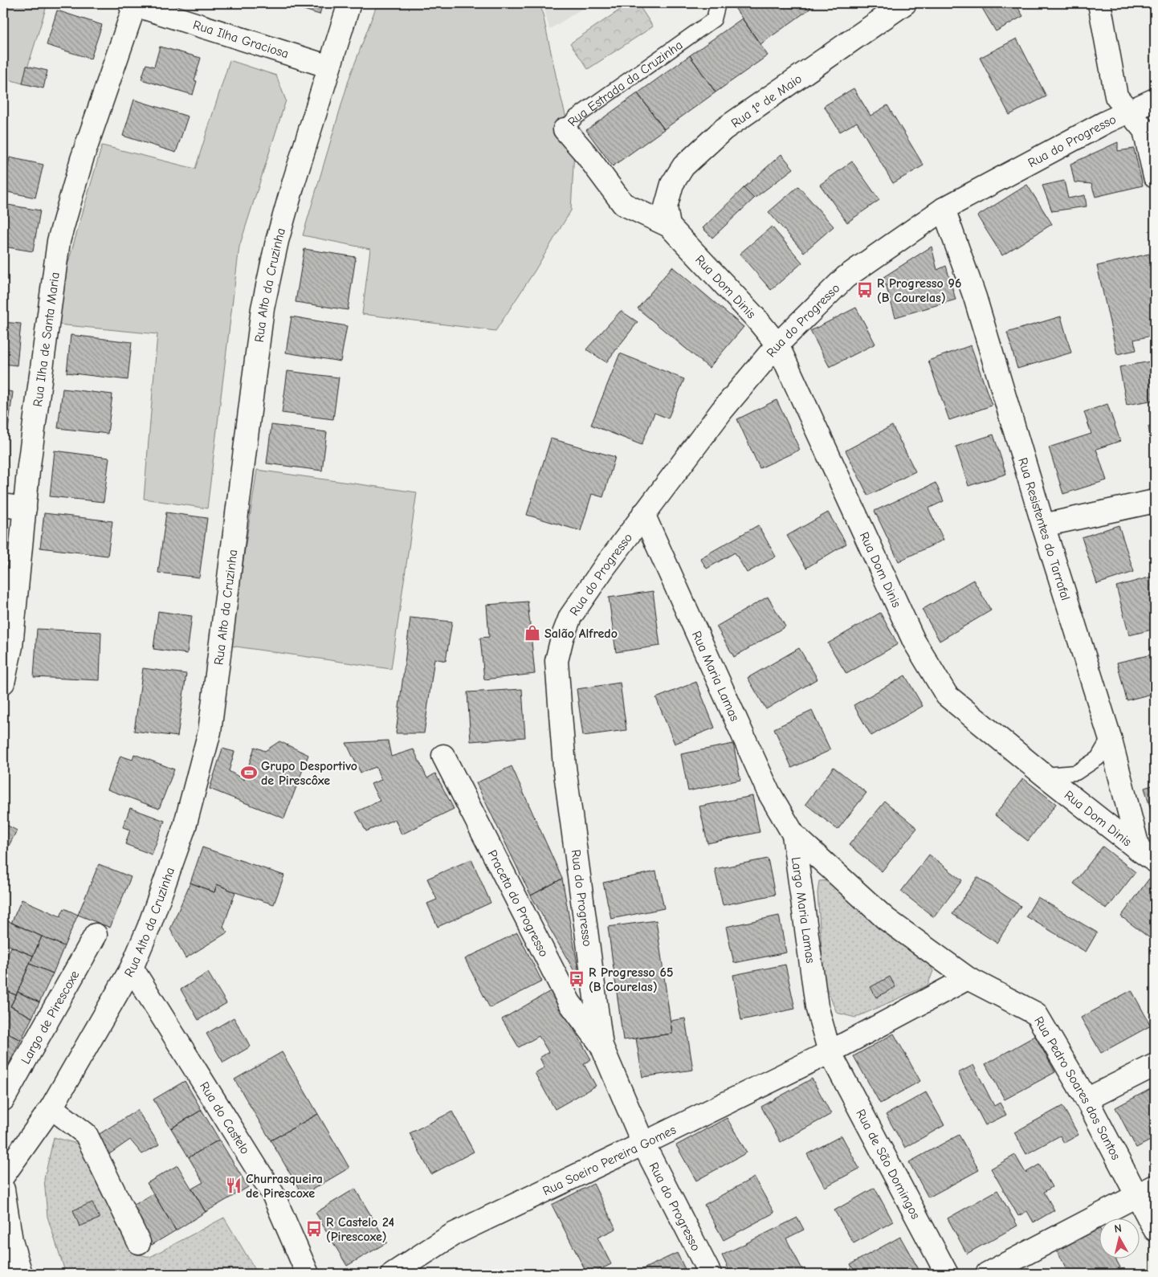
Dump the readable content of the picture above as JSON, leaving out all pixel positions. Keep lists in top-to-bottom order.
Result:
{
  "streets": {
    "street": [
      "Rua Ilha Graciosa",
      "Rua Estrada da Cruzinha",
      "Rua 1º de Maio",
      "Rua do Progresso",
      "Rua Alto da Cruzinha",
      "Rua Dom Dinis",
      "Rua Ilha de Santa Maria",
      "Rua Resistentes do Tarrafal",
      "Rua Maria Lamas",
      "Praceta do Progresso",
      "Largo Maria Lamas",
      "Largo de Pirescoxe",
      "Rua Pedro Soares dos Santos",
      "Rua do Castelo",
      "Rua Soeiro Pereira Gomes",
      "Rua de São Domingos"
    ]
  },
  "crossings": [
    ["Rua Ilha Graciosa", "Rua Alto da Cruzinha"],
    ["Rua Ilha Graciosa", "Rua Ilha de Santa Maria"],
    ["Rua Estrada da Cruzinha", "Rua 1º de Maio"],
    ["Rua Estrada da Cruzinha", "Rua Dom Dinis"],
    ["Rua 1º de Maio", "Rua Dom Dinis"],
    ["Rua do Progresso", "Rua Dom Dinis"],
    ["Rua do Progresso", "Rua Resistentes do Tarrafal"],
    ["Rua do Progresso", "Rua Maria Lamas"],
    ["Rua do Progresso", "Praceta do Progresso"],
    ["Rua do Progresso", "Rua Soeiro Pereira Gomes"],
    ["Rua Alto da Cruzinha", "Rua do Castelo"],
    ["Rua Dom Dinis", "Rua Resistentes do Tarrafal"],
    ["Rua Maria Lamas", "Largo Maria Lamas"],
    ["Largo Maria Lamas", "Rua Pedro Soares dos Santos"],
    ["Largo Maria Lamas", "Rua Soeiro Pereira Gomes"],
    ["Largo Maria Lamas", "Rua de São Domingos"],
    ["Rua Soeiro Pereira Gomes", "Rua de São Domingos"]
  ],
  "places": {
    "bus stop": ["R Progresso 96 (B Courelas)", "R Progresso 65 (B Courelas)", "R Castelo 24 (Pirescoxe)"],
    "shop": ["Salão Alfredo"],
    "sports": ["Grupo Desportivo de Pirescôxe"],
    "restaurant": ["Churrasqueira de Pirescoxe"]
  },
  "north": "top"
}
